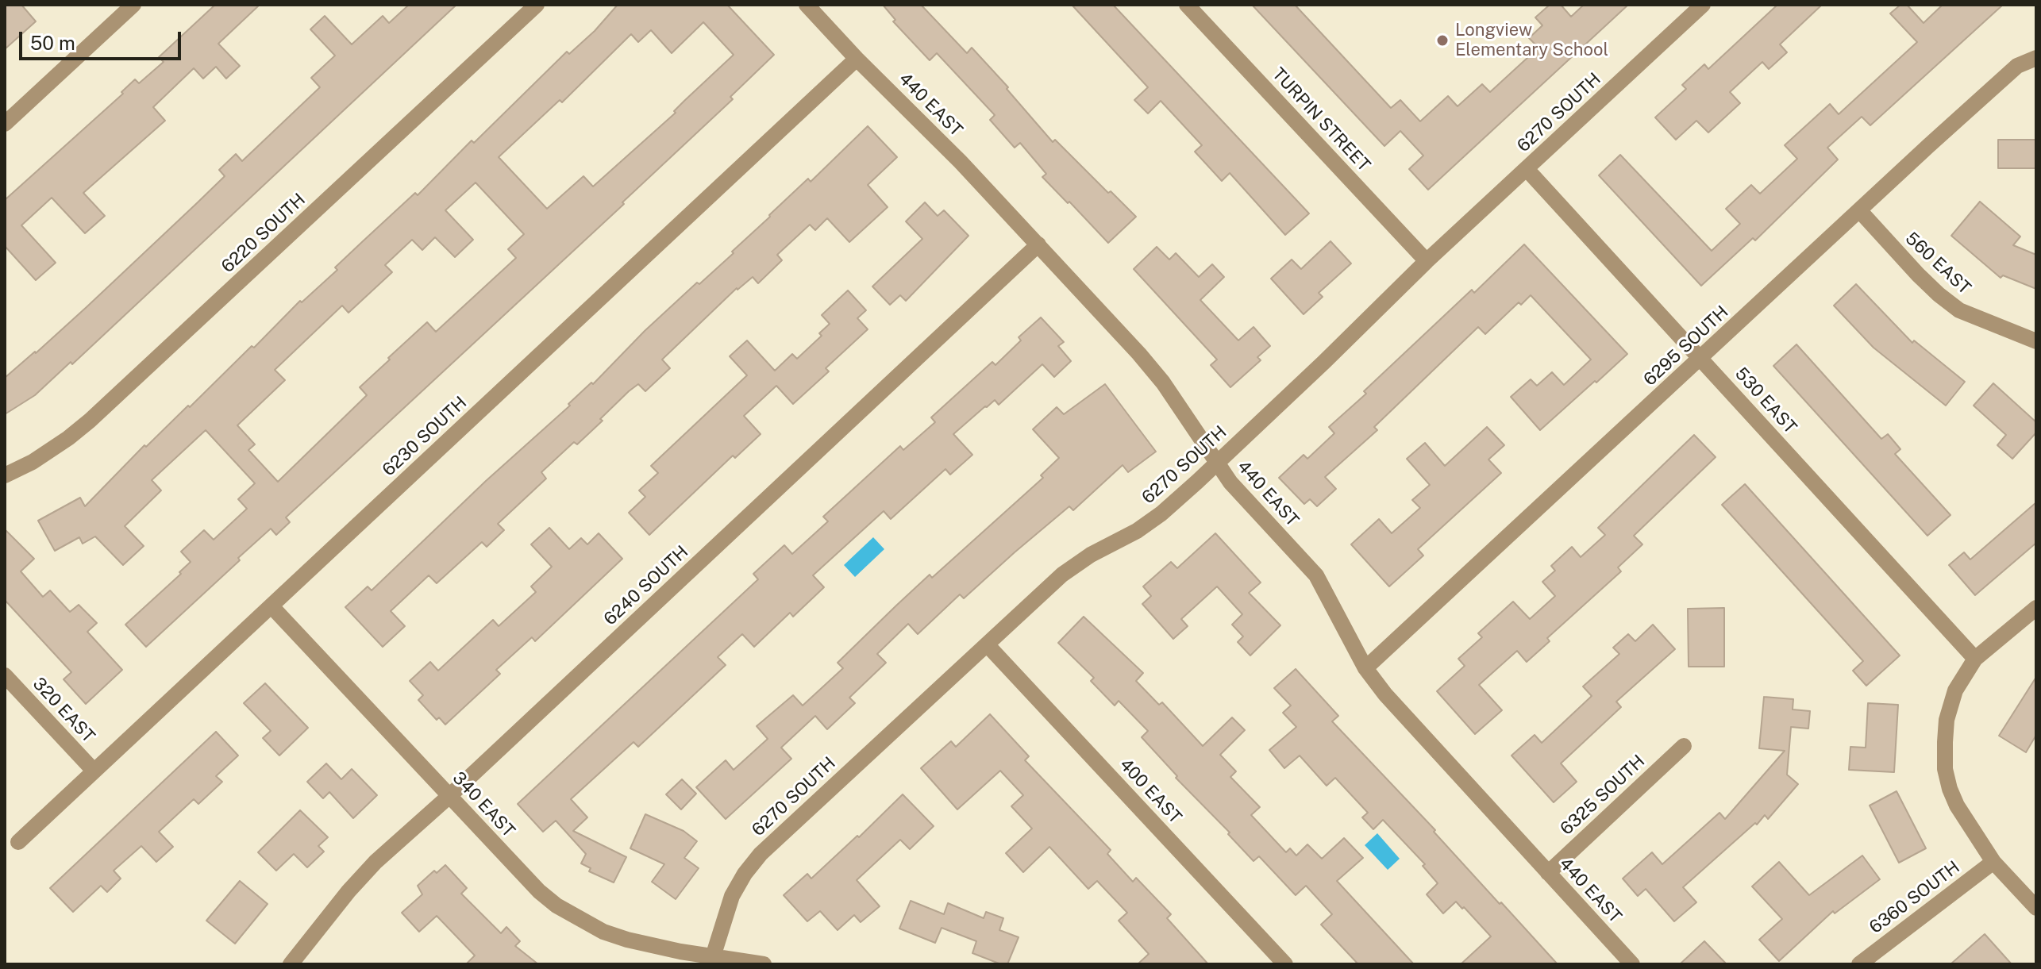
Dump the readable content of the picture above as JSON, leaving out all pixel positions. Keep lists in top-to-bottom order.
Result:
{
  "streets": {
    "street": [
      "440 EAST",
      "6270 SOUTH",
      "TURPIN STREET",
      "6220 SOUTH",
      "560 EAST",
      "6295 SOUTH",
      "530 EAST",
      "6230 SOUTH",
      "6240 SOUTH",
      "320 EAST",
      "400 EAST",
      "6325 SOUTH",
      "340 EAST",
      "6360 SOUTH"
    ]
  },
  "crossings": [
    ["440 EAST", "6270 SOUTH"],
    ["440 EAST", "6295 SOUTH"],
    ["440 EAST", "6230 SOUTH"],
    ["440 EAST", "6240 SOUTH"],
    ["440 EAST", "6325 SOUTH"],
    ["6270 SOUTH", "TURPIN STREET"],
    ["6270 SOUTH", "530 EAST"],
    ["6270 SOUTH", "400 EAST"],
    ["6270 SOUTH", "340 EAST"],
    ["560 EAST", "6295 SOUTH"],
    ["6295 SOUTH", "530 EAST"],
    ["6230 SOUTH", "320 EAST"],
    ["6230 SOUTH", "340 EAST"],
    ["6240 SOUTH", "340 EAST"]
  ],
  "places": ["Longview Elementary School"],
  "scale_bar": "50 m"
}
